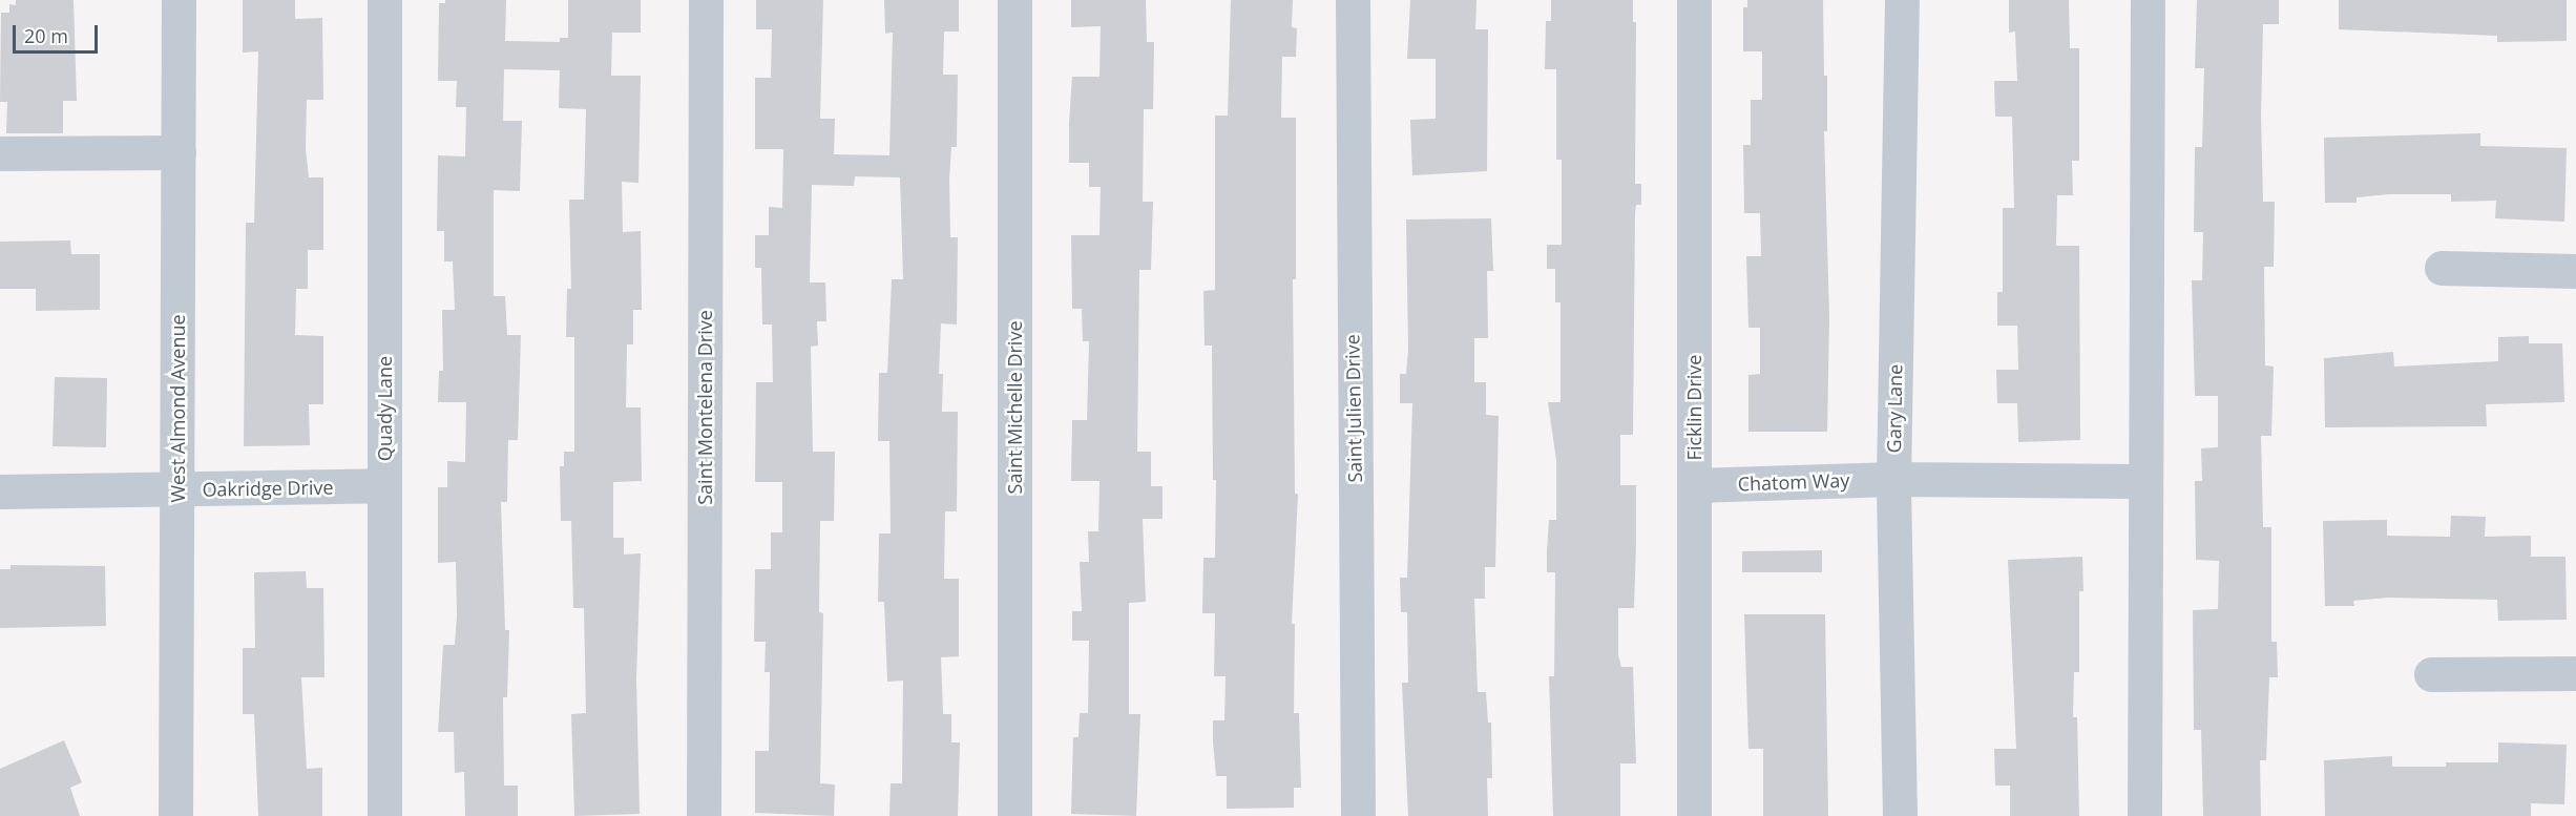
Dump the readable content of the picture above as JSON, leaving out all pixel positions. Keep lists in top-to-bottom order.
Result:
{
  "streets": {
    "street": [
      "Saint Montelena Drive",
      "Saint Michelle Drive",
      "Ficklin Drive",
      "West Almond Avenue",
      "Quady Lane",
      "Saint Julien Drive",
      "Gary Lane",
      "Chatom Way",
      "Oakridge Drive"
    ]
  },
  "crossings": [
    ["Ficklin Drive", "Chatom Way"],
    ["West Almond Avenue", "Oakridge Drive"],
    ["Quady Lane", "Oakridge Drive"],
    ["Gary Lane", "Chatom Way"]
  ],
  "scale_bar": "20 m"
}
